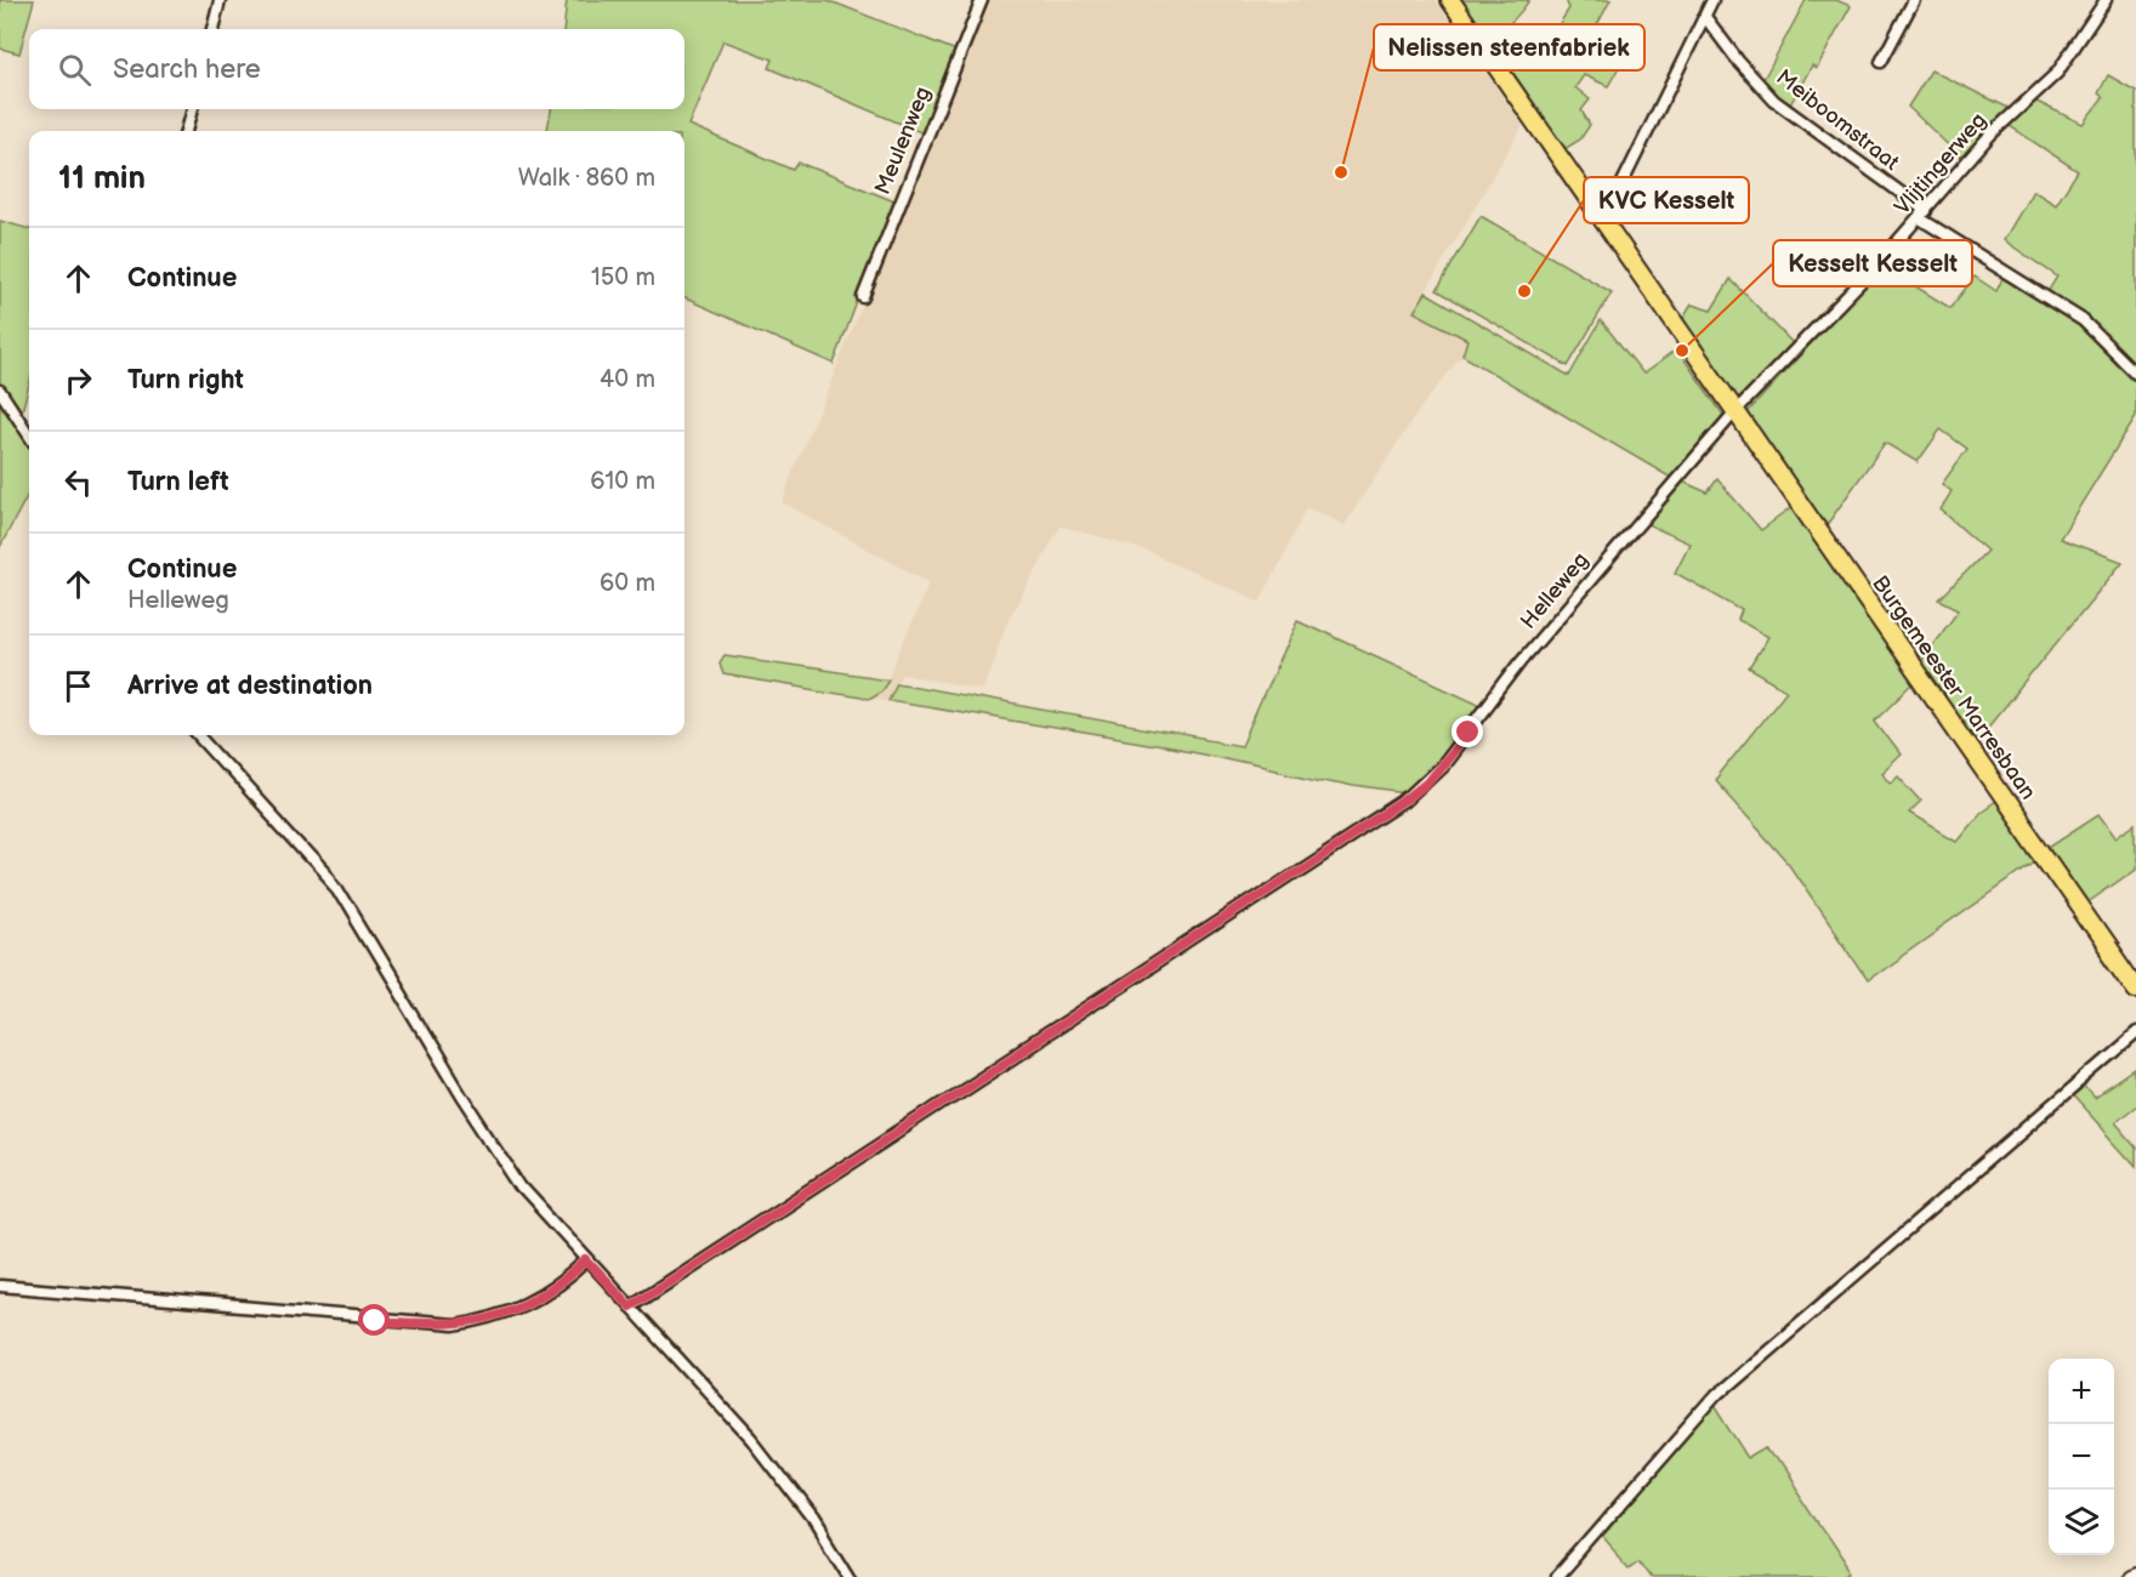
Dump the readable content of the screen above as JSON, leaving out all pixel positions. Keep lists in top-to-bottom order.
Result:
{
  "streets": {
    "main road": ["Burgemeester Marresbaan"],
    "street": [
      "Meiboomstraat",
      "Meulenweg",
      "Vlijtingerweg",
      "Helleweg"
    ]
  },
  "crossings": [
    ["Meiboomstraat", "Vlijtingerweg"],
    ["Vlijtingerweg", "Helleweg"],
    ["Vlijtingerweg", "Burgemeester Marresbaan"],
    ["Helleweg", "Burgemeester Marresbaan"]
  ],
  "places": ["Nelissen steenfabriek", "KVC Kesselt", "Kesselt Kesselt"],
  "page": {
    "search": "Search here",
    "heading": ["11 min", "Walk · 860 m"],
    "list": [
      ["Continue", "150 m"],
      ["Turn right", "40 m"],
      ["Turn left", "610 m"],
      ["Continue", "Helleweg", "60 m"],
      "Arrive at destination"
    ],
    "map_buttons": ["+", "−"]
  }
}
